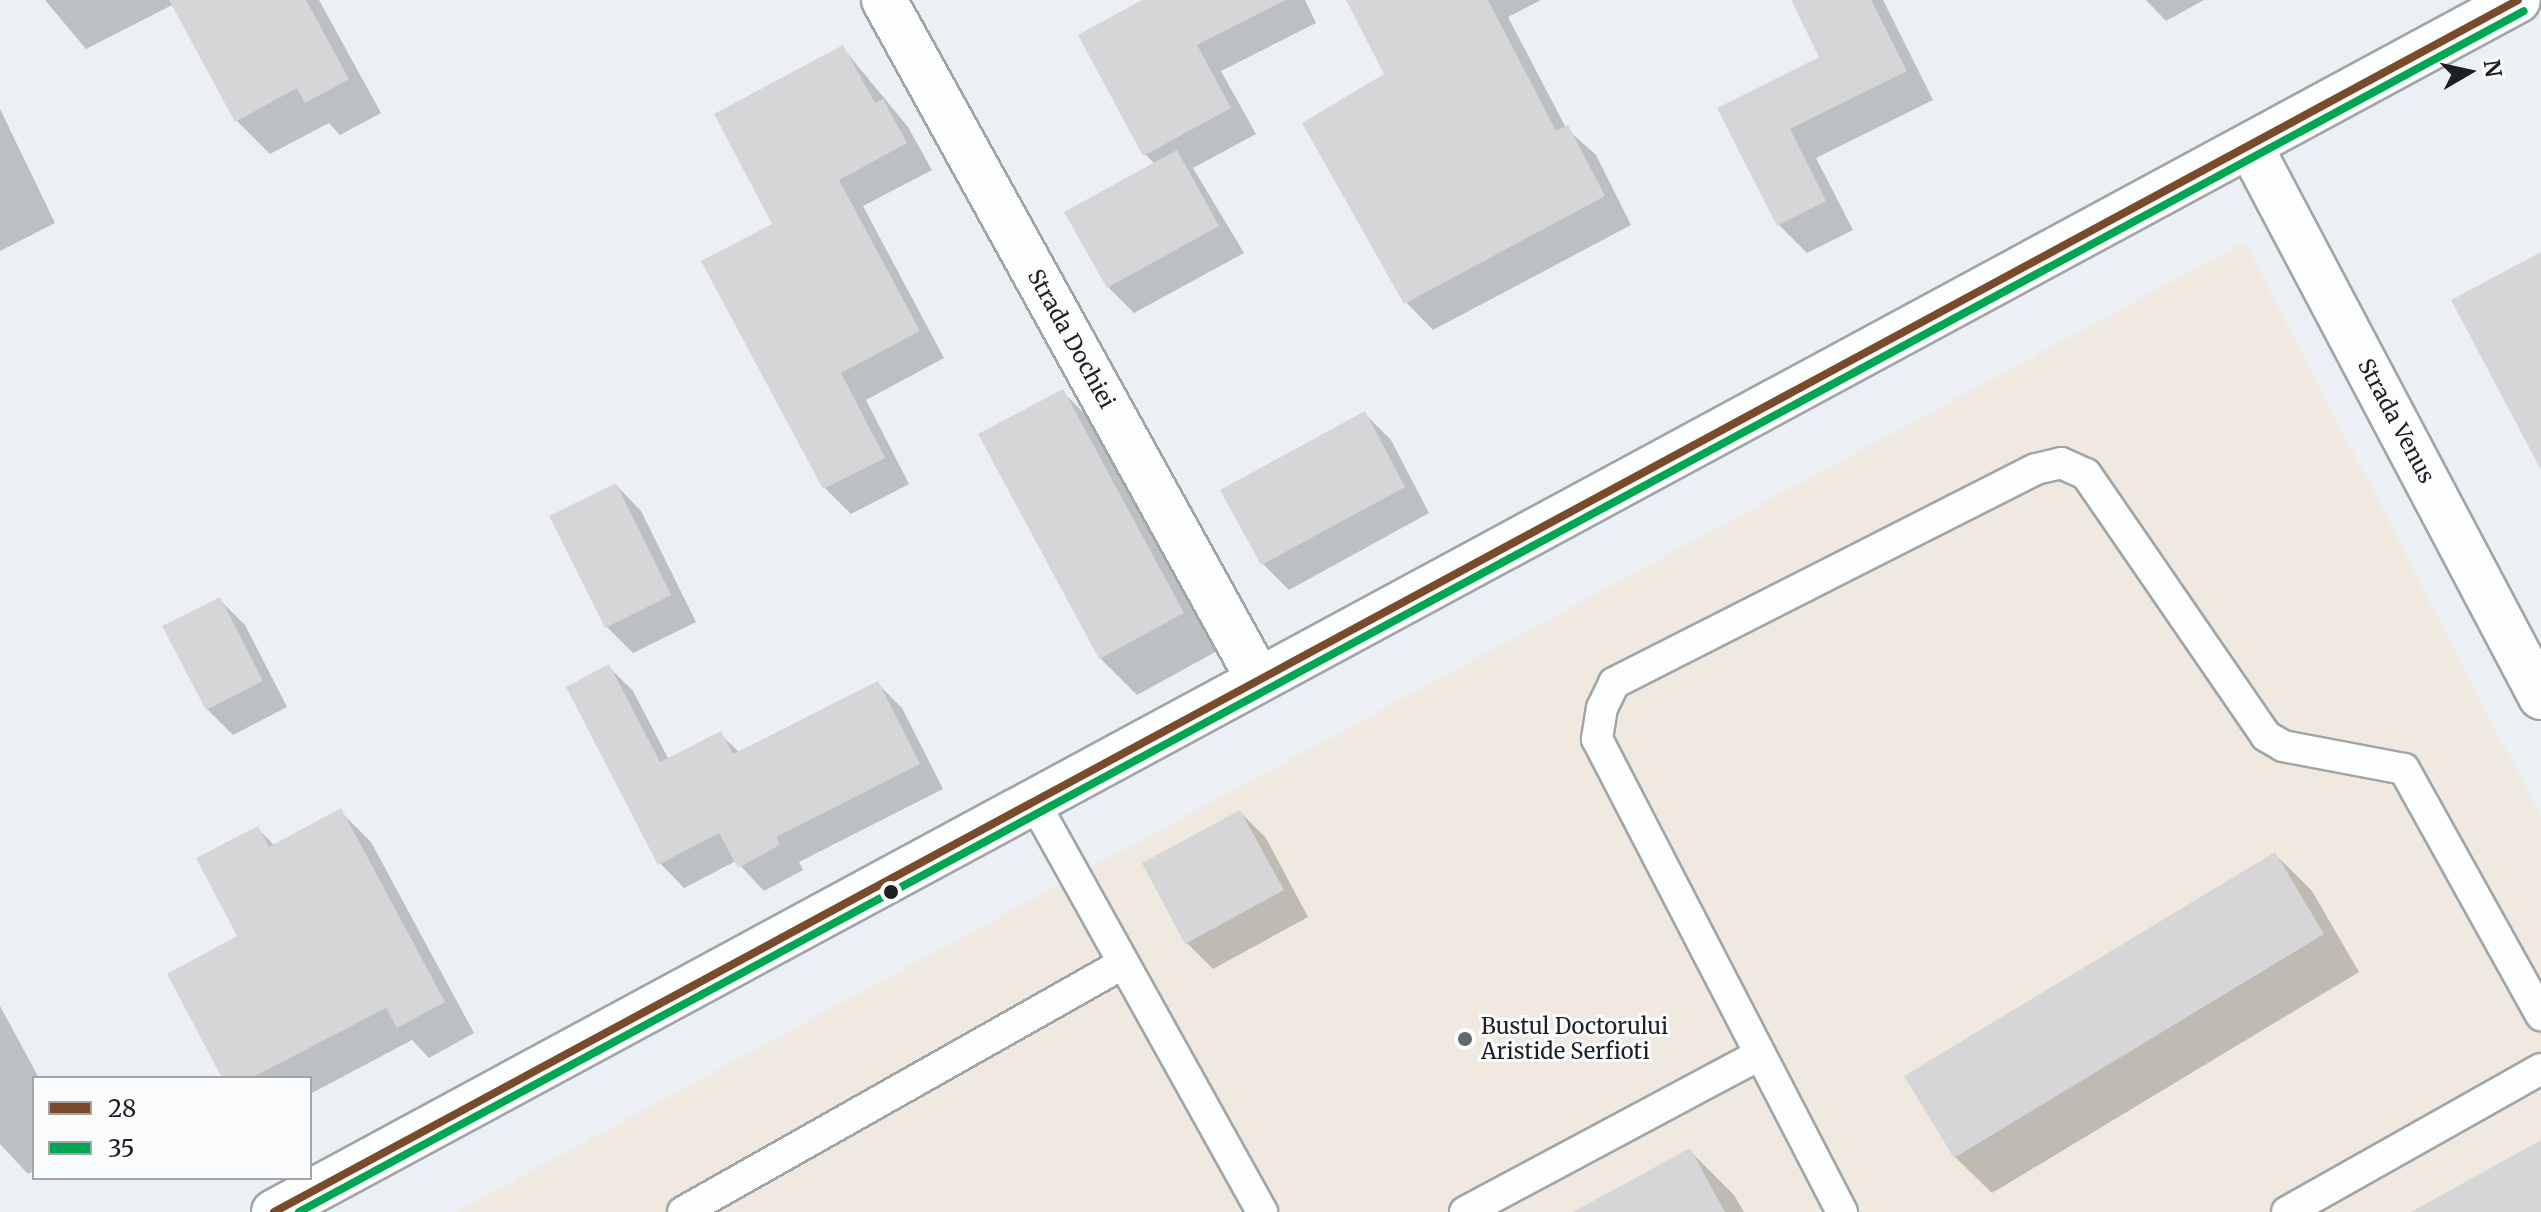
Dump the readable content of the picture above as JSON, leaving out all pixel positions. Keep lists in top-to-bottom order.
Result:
{
  "streets": {
    "main road": ["Strada Dochiei", "Strada Venus"]
  },
  "places": ["Bustul Doctorului Aristide Serfioti"],
  "lines": ["transit line 28", "transit line 35"],
  "legend": ["28", "35"],
  "north": "right"
}
